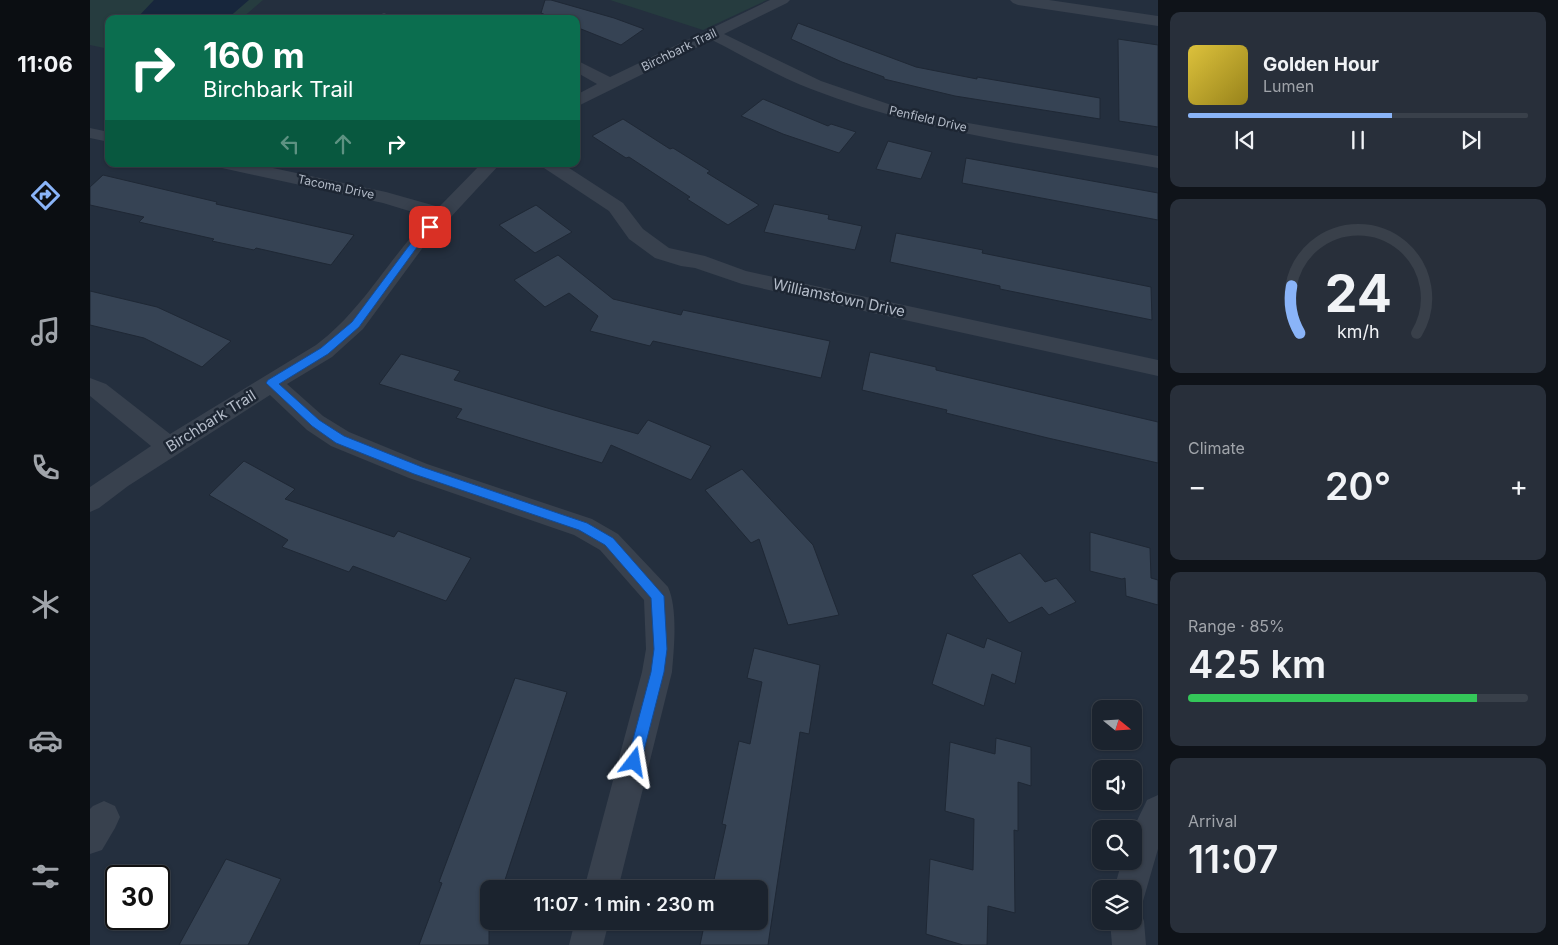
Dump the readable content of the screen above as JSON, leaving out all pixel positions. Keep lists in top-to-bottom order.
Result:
{
  "streets": {
    "street": [
      "Birchbark Trail",
      "Penfield Drive",
      "Tacoma Drive",
      "Williamstown Drive"
    ]
  },
  "crossings": [
    ["Birchbark Trail", "Penfield Drive"],
    ["Birchbark Trail", "Tacoma Drive"]
  ],
  "north": "right",
  "page": {
    "tabs": "11:06",
    "turn": ["160 m", "Birchbark Trail"],
    "song": ["Golden Hour", "Lumen"],
    "tile": [
      "Climate",
      ["Range · 85%", "425 km"],
      ["Arrival", "11:07"]
    ],
    "heat": ["−", "20°", "+"],
    "limit": "30",
    "trip": "11:07 · 1 min · 230 m",
    "gauge": ["24", "km/h"]
  }
}
